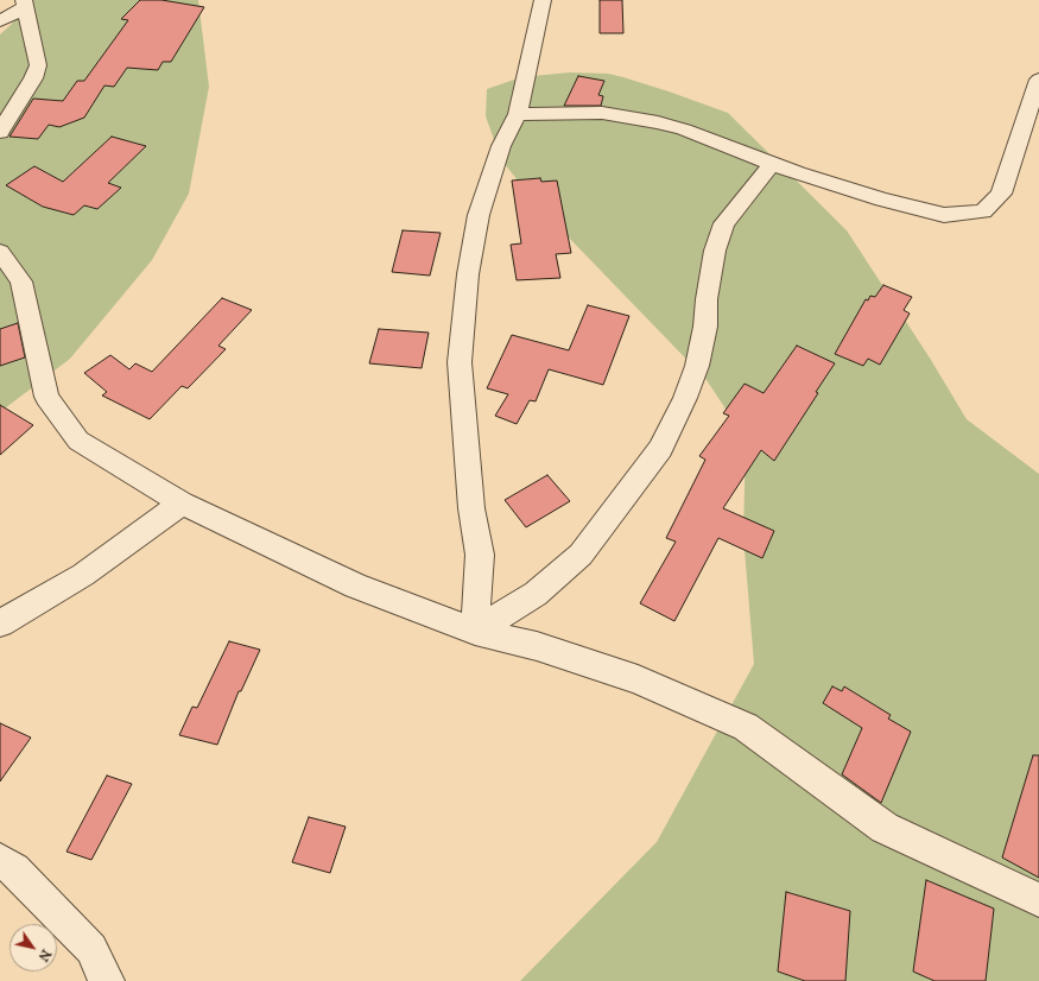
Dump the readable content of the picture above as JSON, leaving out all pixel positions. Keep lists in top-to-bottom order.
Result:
{
  "north": "bottom right"
}
